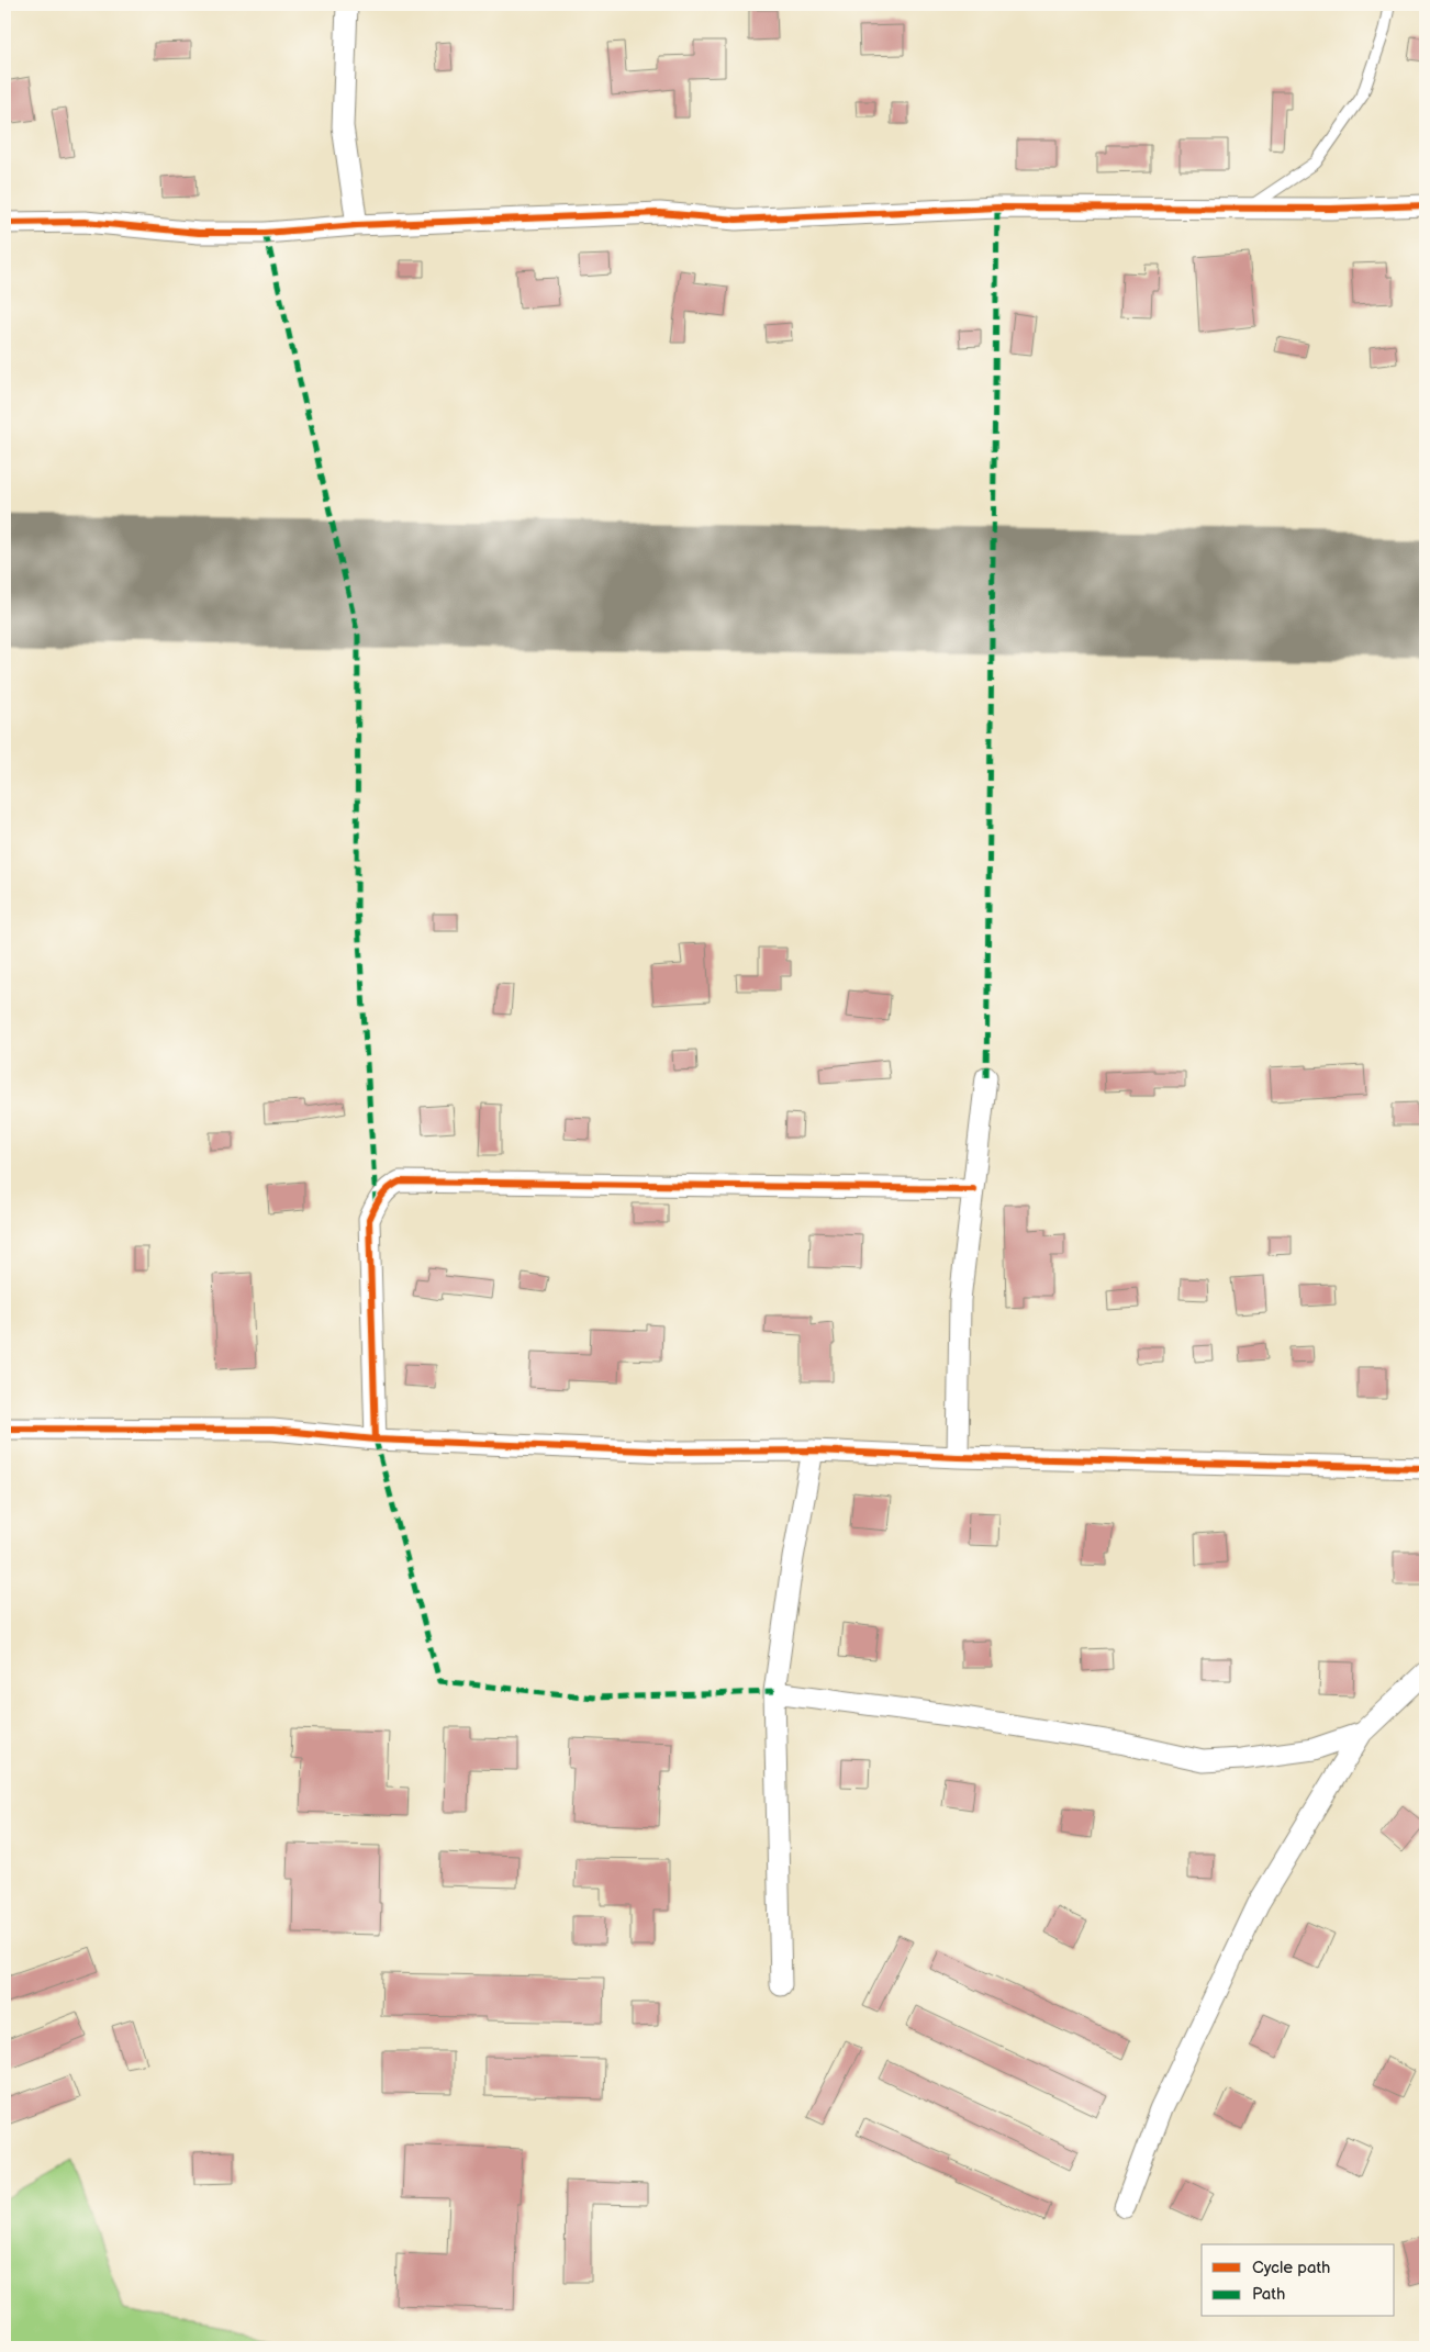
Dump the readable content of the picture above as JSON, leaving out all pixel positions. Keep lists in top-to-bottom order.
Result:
{
  "legend": ["Cycle path", "Path"]
}
